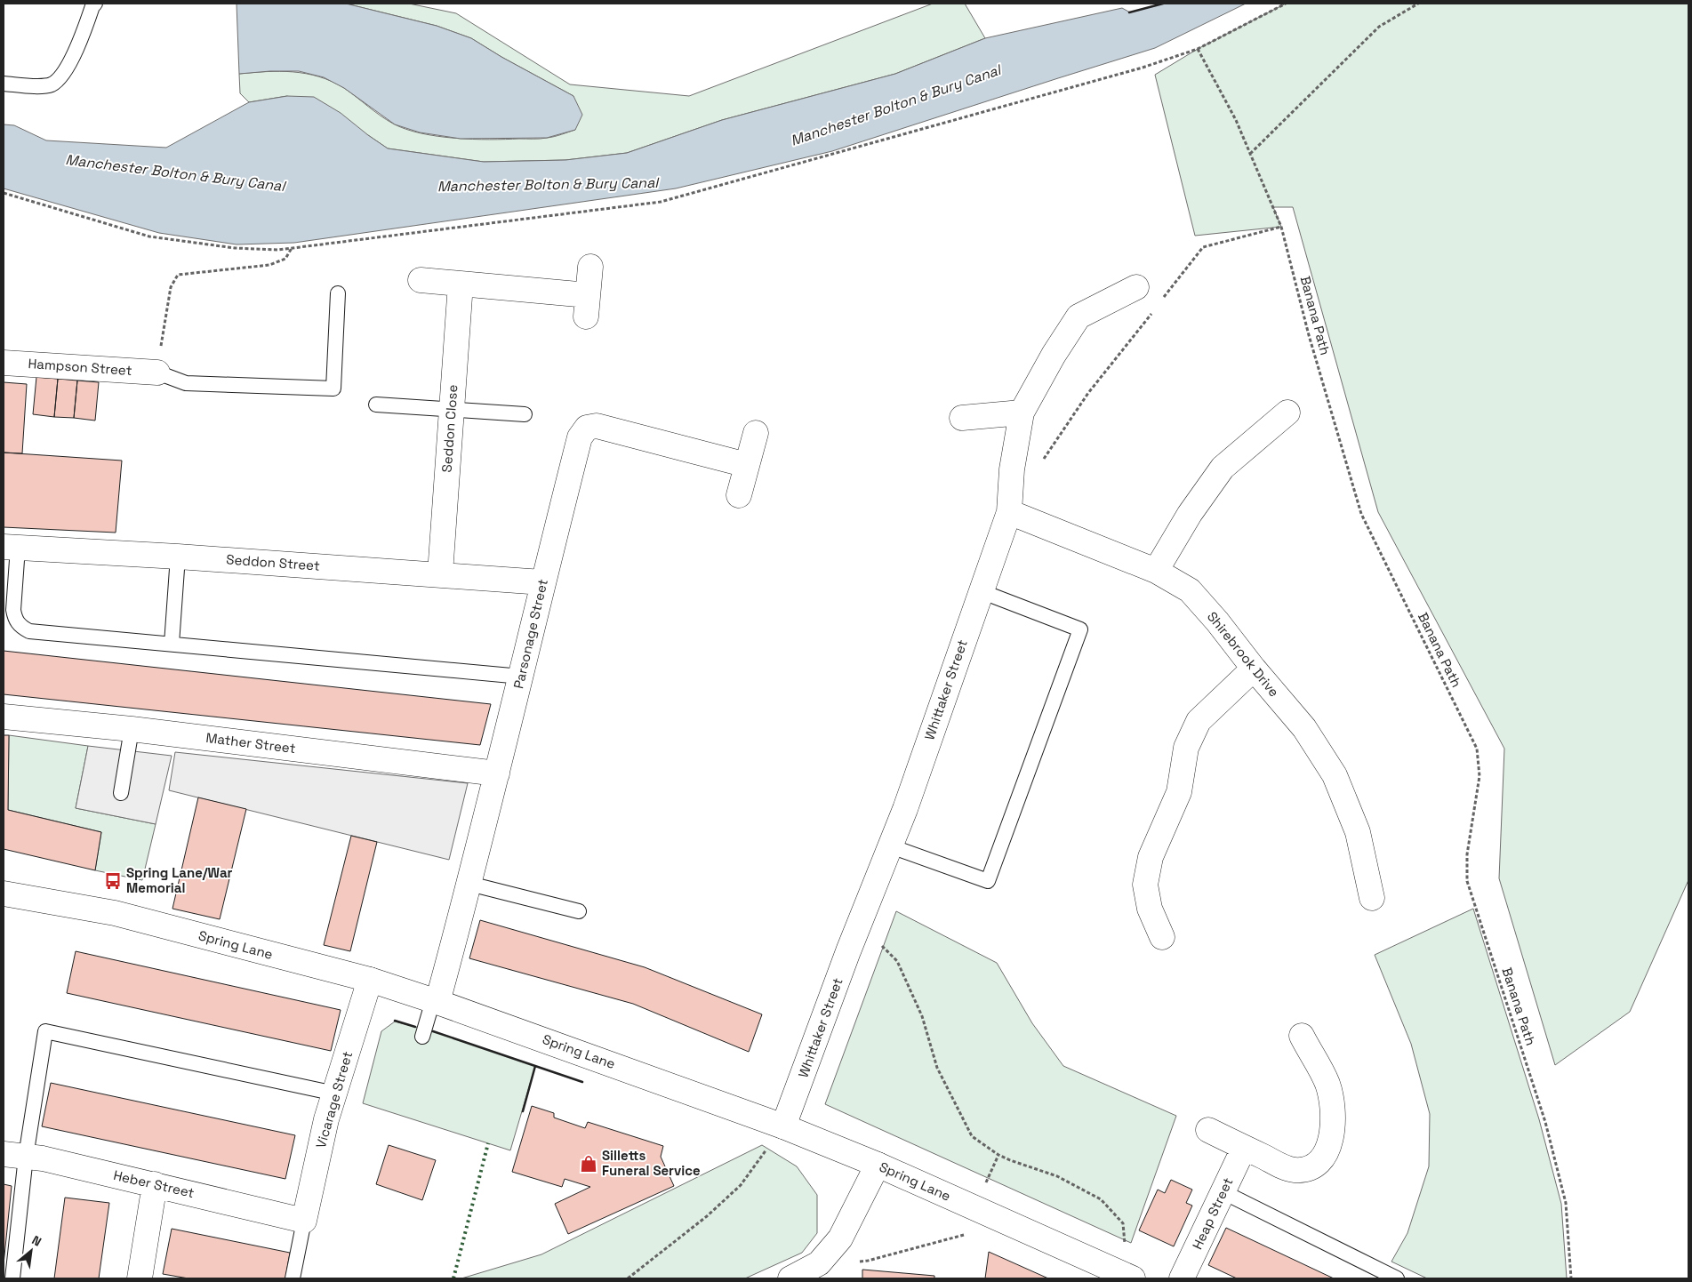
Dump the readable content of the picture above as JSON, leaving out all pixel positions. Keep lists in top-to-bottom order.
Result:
{
  "streets": {
    "street": [
      "Hampson Street",
      "Seddon Close",
      "Seddon Street",
      "Parsonage Street",
      "Shirebrook Drive",
      "Whittaker Street",
      "Mather Street",
      "Spring Lane",
      "Vicarage Street",
      "Heber Street",
      "Heap Street"
    ],
    "path": ["Banana Path"]
  },
  "crossings": [
    ["Seddon Close", "Seddon Street"],
    ["Seddon Street", "Parsonage Street"],
    ["Parsonage Street", "Mather Street"],
    ["Parsonage Street", "Spring Lane"],
    ["Shirebrook Drive", "Whittaker Street"],
    ["Whittaker Street", "Spring Lane"],
    ["Spring Lane", "Vicarage Street"],
    ["Vicarage Street", "Heber Street"]
  ],
  "water": ["Manchester Bolton & Bury Canal"],
  "places": {
    "bus stop": ["Spring Lane/War Memorial"],
    "shop": ["Silletts Funeral Service"]
  },
  "north": "top right"
}
